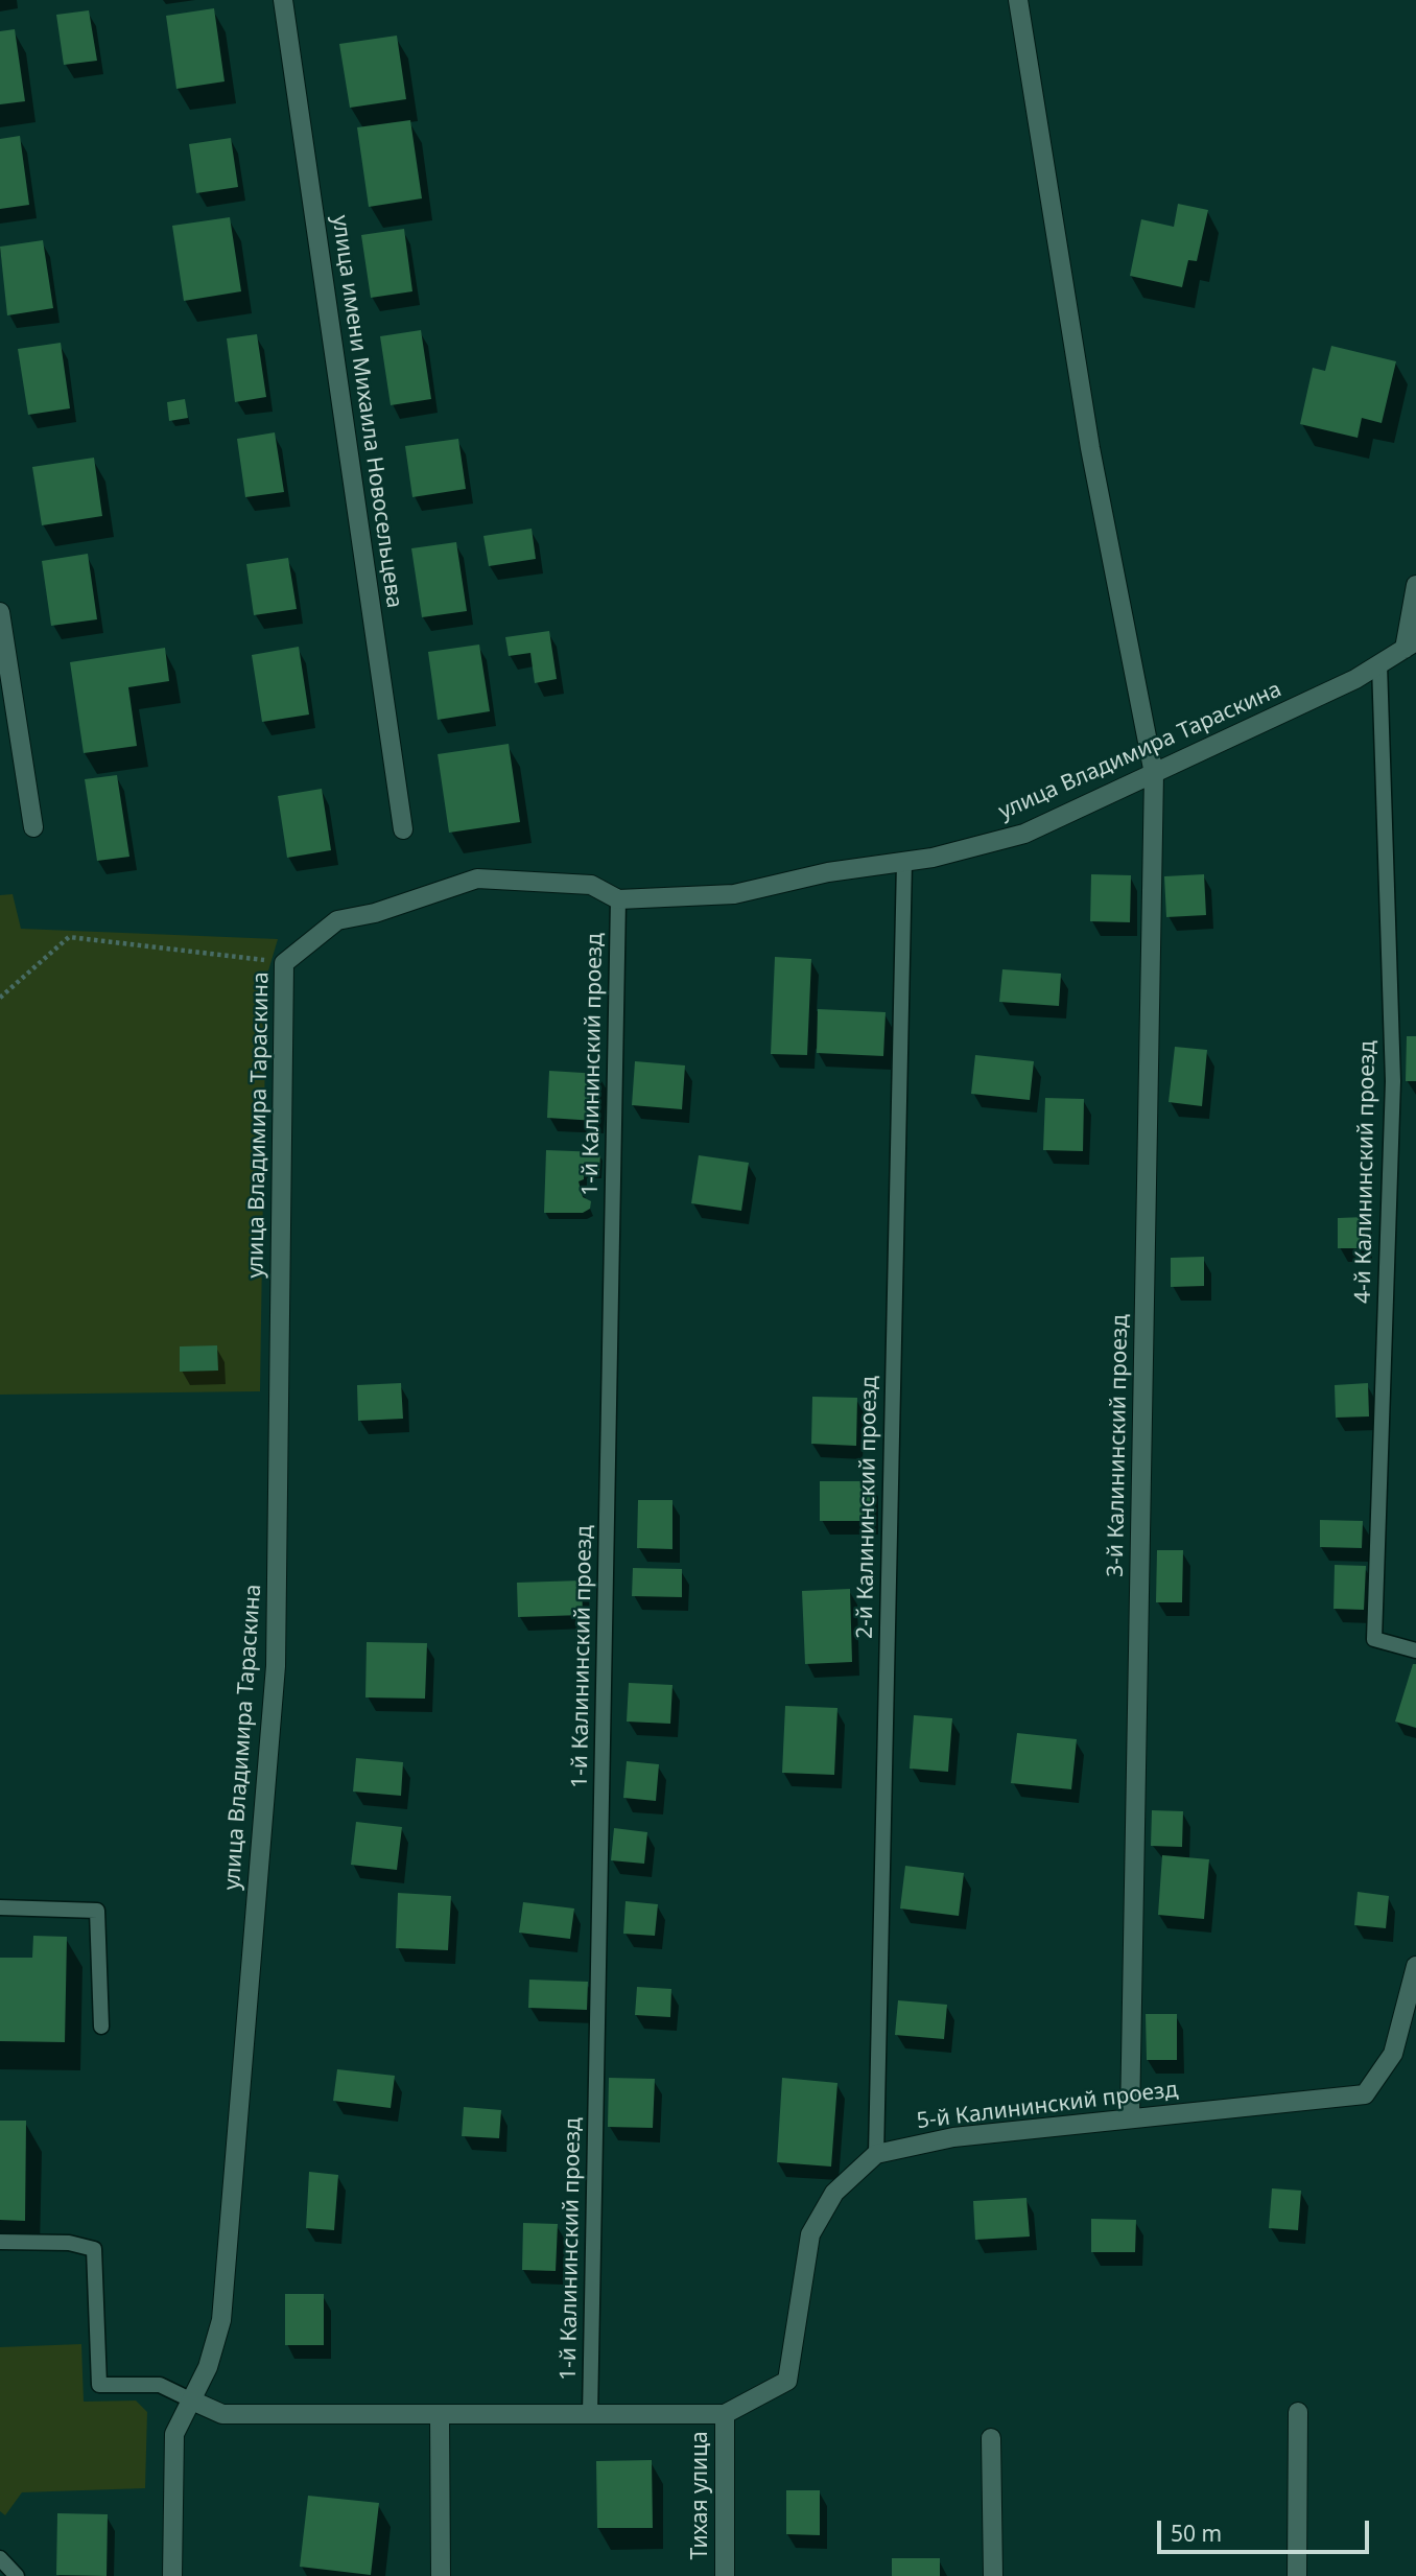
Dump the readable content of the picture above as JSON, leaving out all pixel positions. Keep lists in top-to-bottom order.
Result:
{
  "streets": {
    "street": [
      "улица имени Михаила Новосельцева",
      "улица Владимира Тараскина",
      "3-й Калининский проезд",
      "5-й Калининский проезд",
      "Тихая улица"
    ],
    "lane": ["1-й Калининский проезд", "4-й Калининский проезд", "2-й Калининский проезд"]
  },
  "crossings": [
    ["улица Владимира Тараскина", "1-й Калининский проезд"],
    ["улица Владимира Тараскина", "4-й Калининский проезд"],
    ["улица Владимира Тараскина", "3-й Калининский проезд"],
    ["улица Владимира Тараскина", "2-й Калининский проезд"],
    ["3-й Калининский проезд", "5-й Калининский проезд"],
    ["2-й Калининский проезд", "5-й Калининский проезд"]
  ],
  "scale_bar": "50 m"
}
